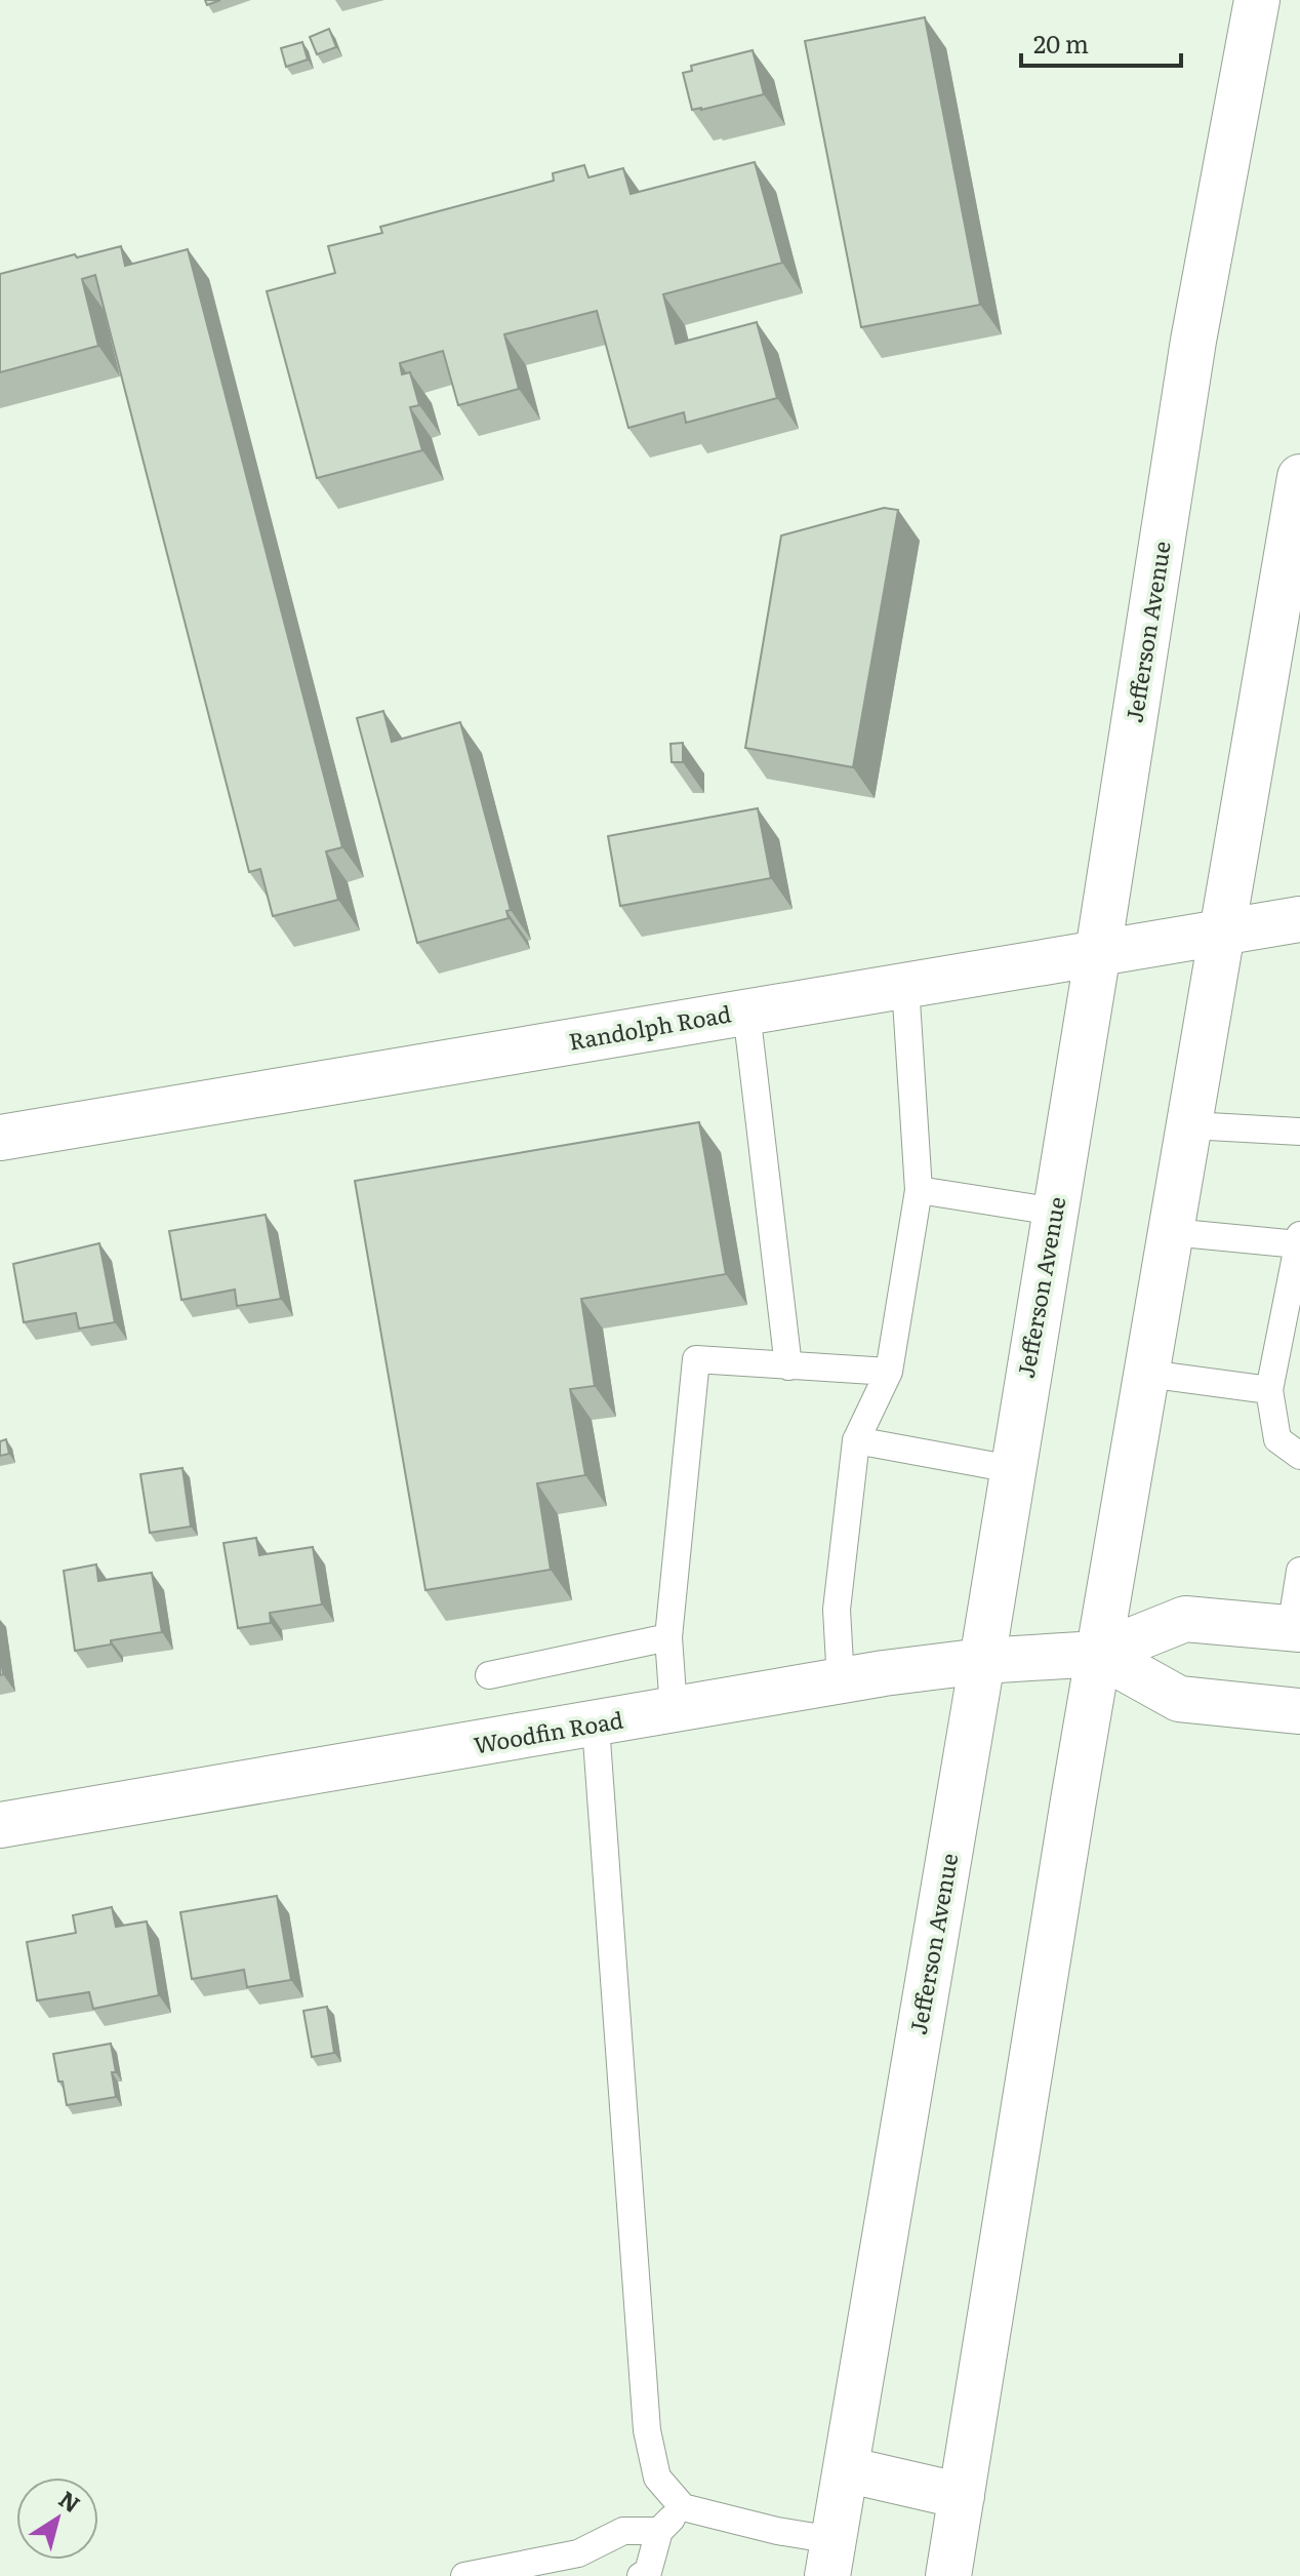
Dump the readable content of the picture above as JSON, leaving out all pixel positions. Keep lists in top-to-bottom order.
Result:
{
  "streets": {
    "main road": ["Jefferson Avenue", "Randolph Road", "Woodfin Road"]
  },
  "crossings": [
    ["Jefferson Avenue", "Randolph Road"],
    ["Jefferson Avenue", "Woodfin Road"]
  ],
  "scale_bar": "20 m",
  "north": "top right"
}
